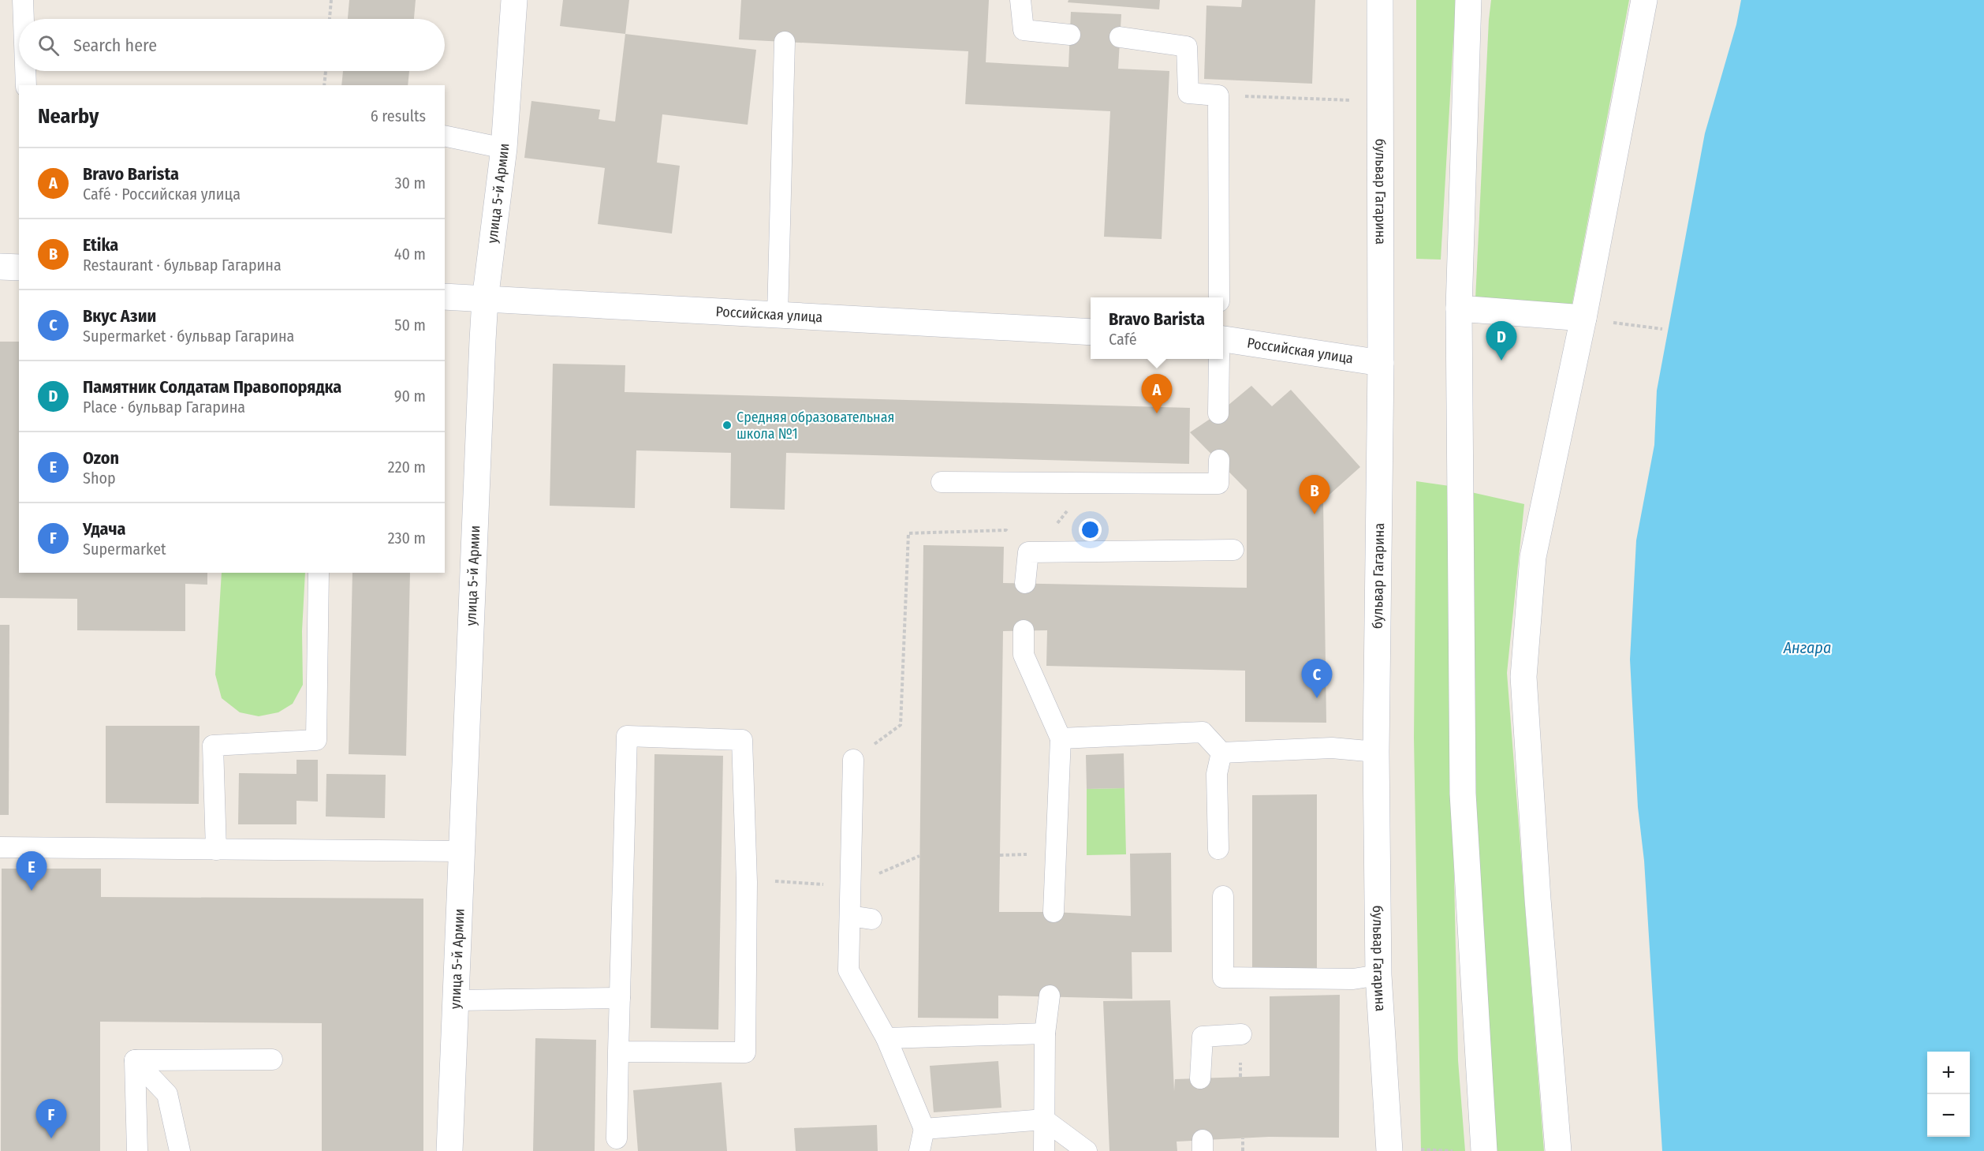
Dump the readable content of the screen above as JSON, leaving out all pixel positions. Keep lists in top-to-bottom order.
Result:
{
  "streets": {
    "street": ["улица 5-й Армии", "бульвар Гагарина", "Российская улица"]
  },
  "crossings": [
    ["улица 5-й Армии", "Российская улица"],
    ["бульвар Гагарина", "Российская улица"]
  ],
  "water": ["Ангара"],
  "places": ["Средняя образовательная школа №1"],
  "page": {
    "search": "Search here",
    "heading": ["Nearby", "6 results"],
    "list": [
      {
        "mark": "A",
        "name": "Bravo Barista",
        "note": "Café · Российская улица",
        "value": "30 m"
      },
      {
        "mark": "B",
        "name": "Etika",
        "note": "Restaurant · бульвар Гагарина",
        "value": "40 m"
      },
      {
        "mark": "C",
        "name": "Вкус Азии",
        "note": "Supermarket · бульвар Гагарина",
        "value": "50 m"
      },
      {
        "mark": "D",
        "name": "Памятник Солдатам Правопорядка",
        "note": "Place · бульвар Гагарина",
        "value": "90 m"
      },
      {
        "mark": "E",
        "name": "Ozon",
        "note": "Shop",
        "value": "220 m"
      },
      {
        "mark": "F",
        "name": "Удача",
        "note": "Supermarket",
        "value": "230 m"
      }
    ],
    "popup": ["Bravo Barista", "Café"],
    "pins": [
      "D",
      "A",
      "B",
      "C",
      "E",
      "F"
    ],
    "map_buttons": ["+", "−"]
  }
}
